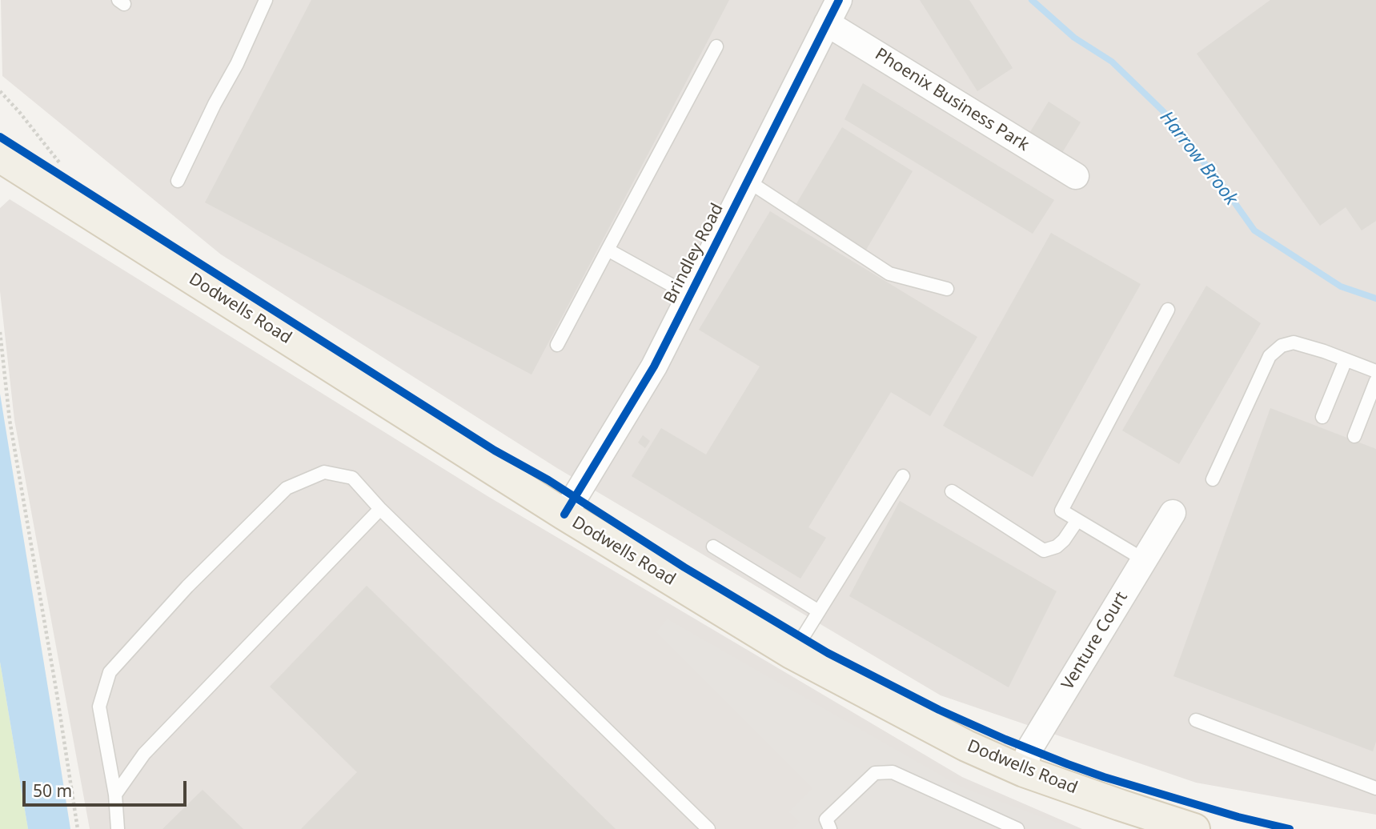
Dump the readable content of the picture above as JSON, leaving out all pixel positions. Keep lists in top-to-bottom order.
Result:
{
  "streets": {
    "main road": ["Dodwells Road"],
    "street": ["Phoenix Business Park", "Brindley Road", "Venture Court"]
  },
  "crossings": [
    ["Phoenix Business Park", "Brindley Road"],
    ["Brindley Road", "Dodwells Road"],
    ["Dodwells Road", "Venture Court"]
  ],
  "water": ["Harrow Brook"],
  "scale_bar": "50 m"
}
